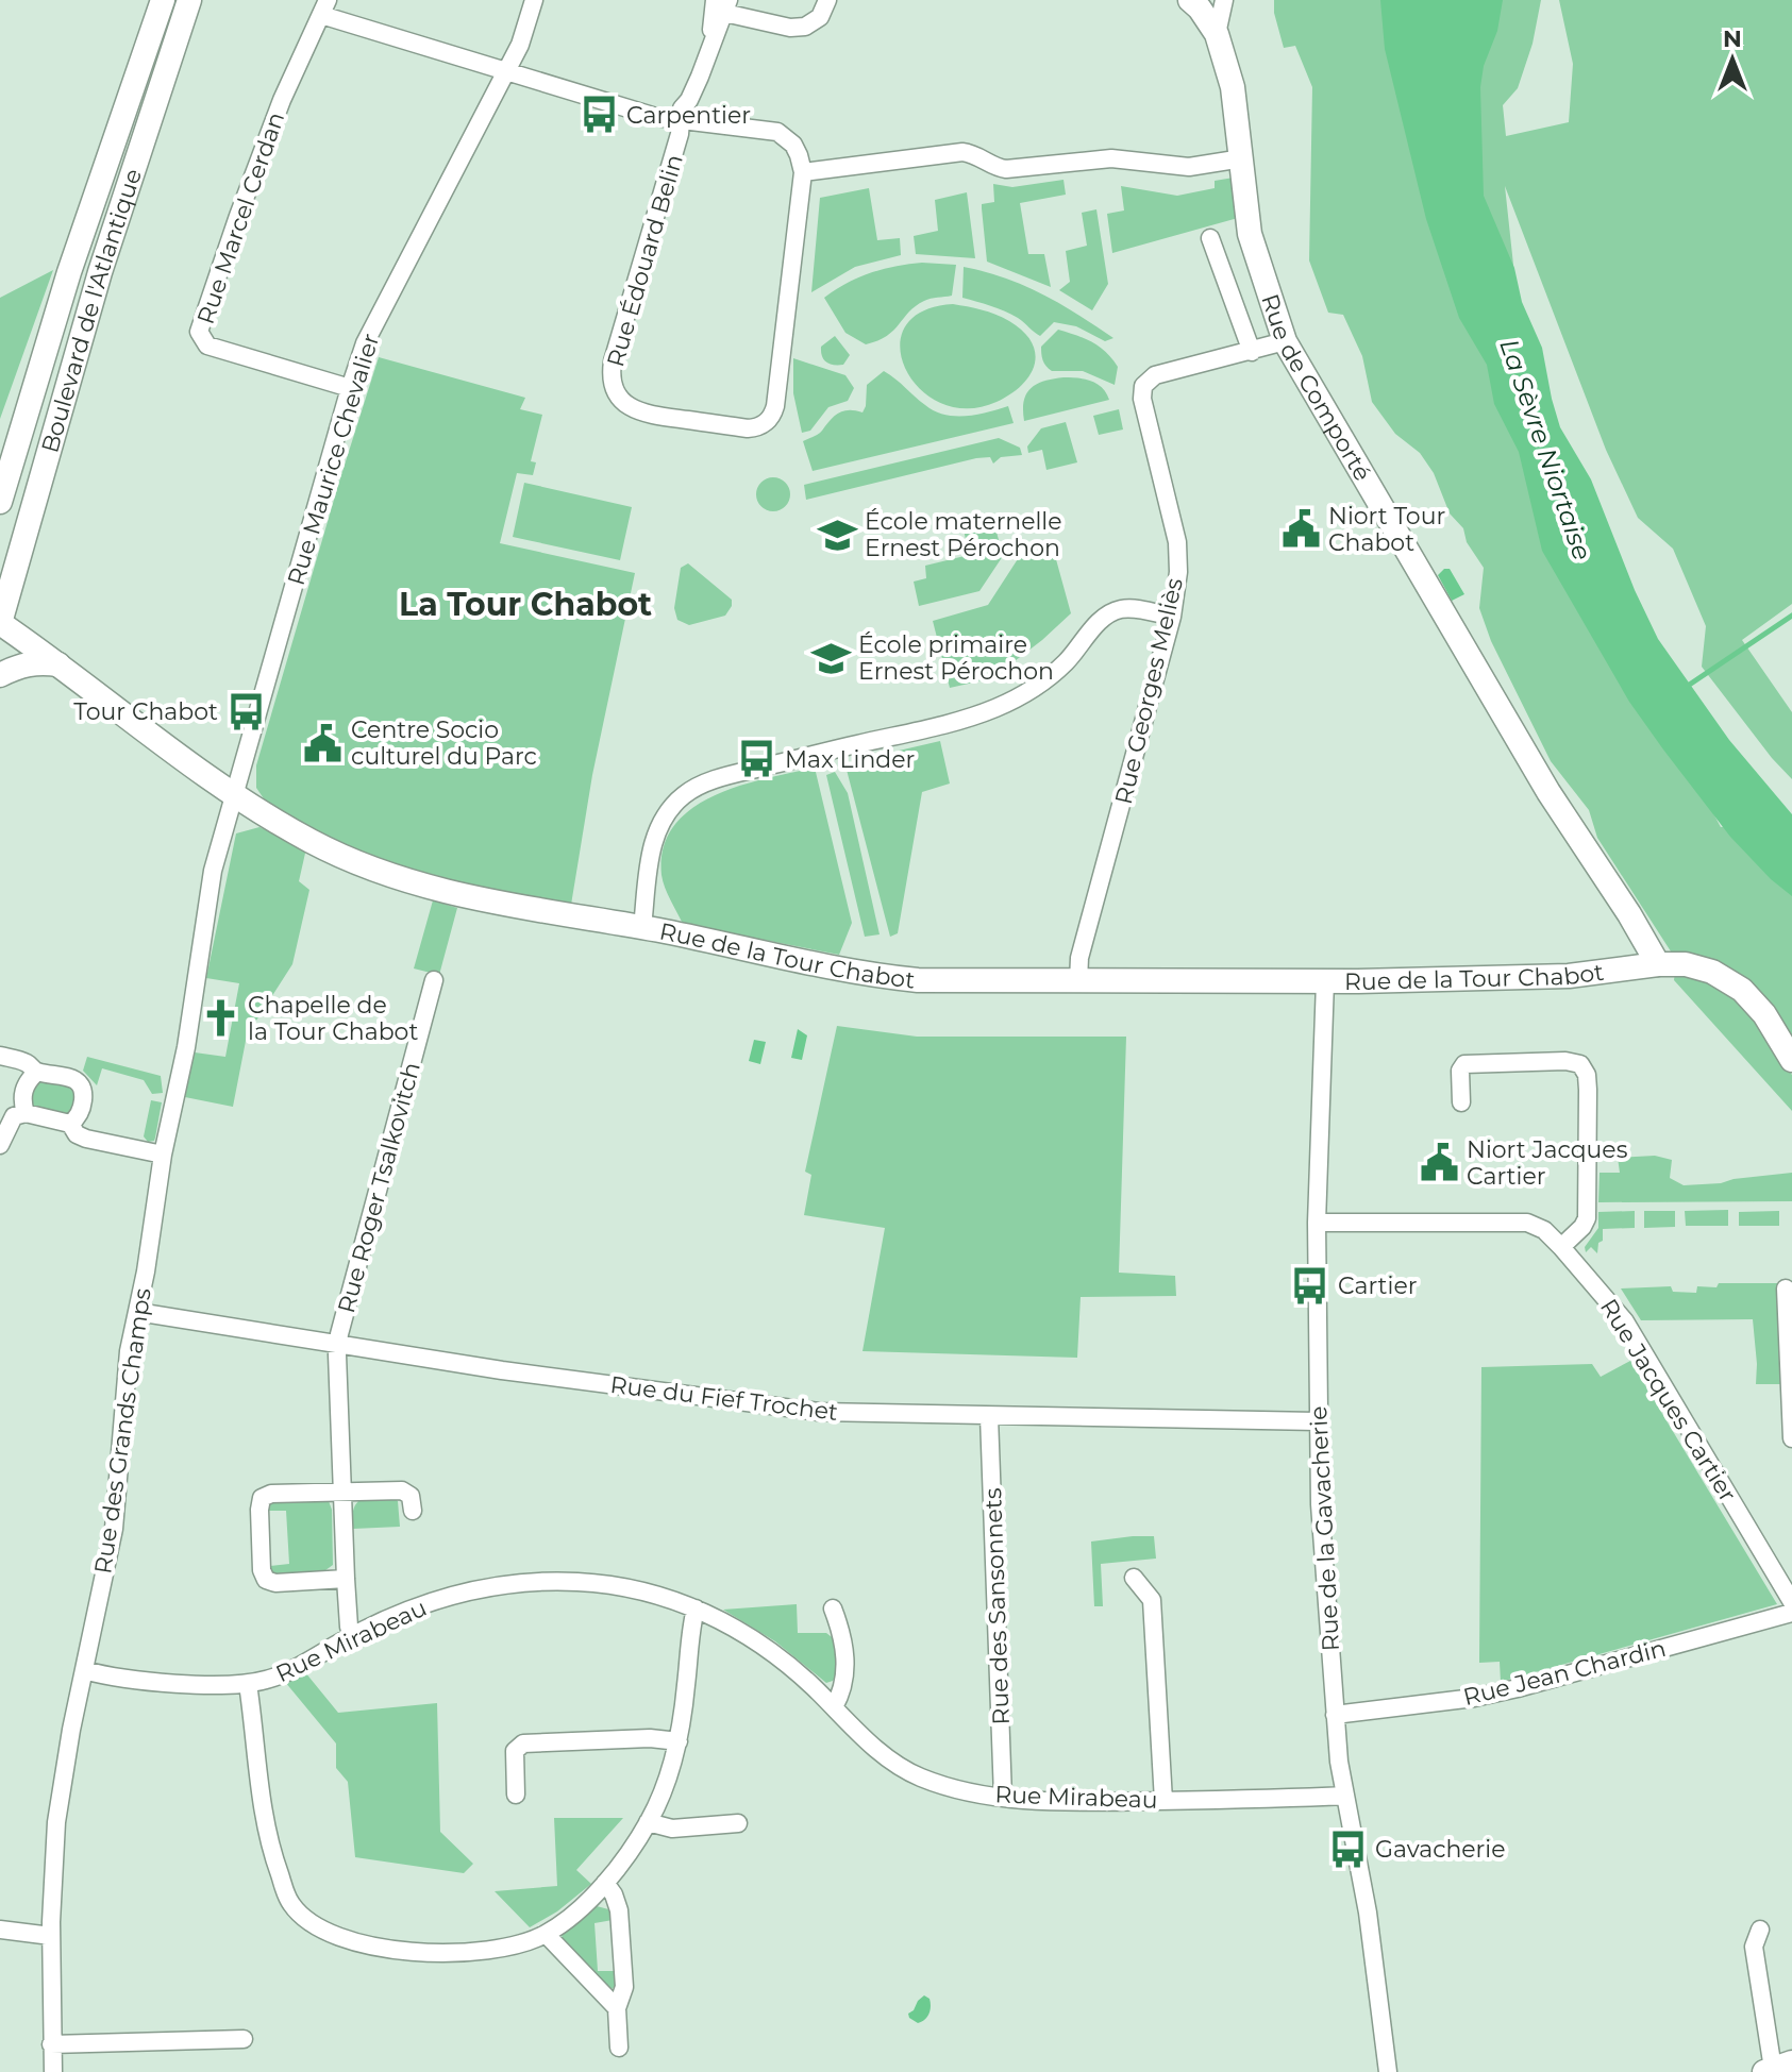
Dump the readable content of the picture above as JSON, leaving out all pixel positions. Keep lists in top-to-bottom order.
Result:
{
  "streets": {
    "street": [
      "Rue Marcel Cerdan",
      "Rue Édouard Belin",
      "Boulevard de l'Atlantique",
      "Rue de Comporté",
      "Rue Maurice Chevalier",
      "Rue Georges Meliès",
      "Rue de la Tour Chabot",
      "Rue Roger Tsalkovitch",
      "Rue du Fief Trochet",
      "Rue Jacques Cartier",
      "Rue des Grands Champs",
      "Rue de la Gavacherie",
      "Rue des Sansonnets",
      "Rue Mirabeau",
      "Rue Jean Chardin"
    ]
  },
  "crossings": [
    ["Rue Marcel Cerdan", "Rue Maurice Chevalier"],
    ["Boulevard de l'Atlantique", "Rue de la Tour Chabot"],
    ["Rue de Comporté", "Rue de la Tour Chabot"],
    ["Rue Maurice Chevalier", "Rue de la Tour Chabot"],
    ["Rue Maurice Chevalier", "Rue des Grands Champs"],
    ["Rue Georges Meliès", "Rue de la Tour Chabot"],
    ["Rue de la Tour Chabot", "Rue des Grands Champs"],
    ["Rue de la Tour Chabot", "Rue de la Gavacherie"],
    ["Rue Roger Tsalkovitch", "Rue du Fief Trochet"],
    ["Rue Roger Tsalkovitch", "Rue Mirabeau"],
    ["Rue du Fief Trochet", "Rue des Grands Champs"],
    ["Rue du Fief Trochet", "Rue de la Gavacherie"],
    ["Rue du Fief Trochet", "Rue des Sansonnets"],
    ["Rue Jacques Cartier", "Rue de la Gavacherie"],
    ["Rue des Grands Champs", "Rue Mirabeau"],
    ["Rue de la Gavacherie", "Rue Mirabeau"],
    ["Rue de la Gavacherie", "Rue Jean Chardin"],
    ["Rue des Sansonnets", "Rue Mirabeau"]
  ],
  "districts": ["La Tour Chabot"],
  "water": ["La Sèvre Niortaise"],
  "places": {
    "bus stop": [
      "Carpentier",
      "Tour Chabot",
      "Max Linder",
      "Cartier",
      "Gavacherie"
    ],
    "public building": ["Niort Tour Chabot", "Centre Socio culturel du Parc", "Niort Jacques Cartier"],
    "school or university": ["École maternelle Ernest Pérochon", "École primaire Ernest Pérochon"],
    "church": ["Chapelle de la Tour Chabot"]
  },
  "north": "top"
}
